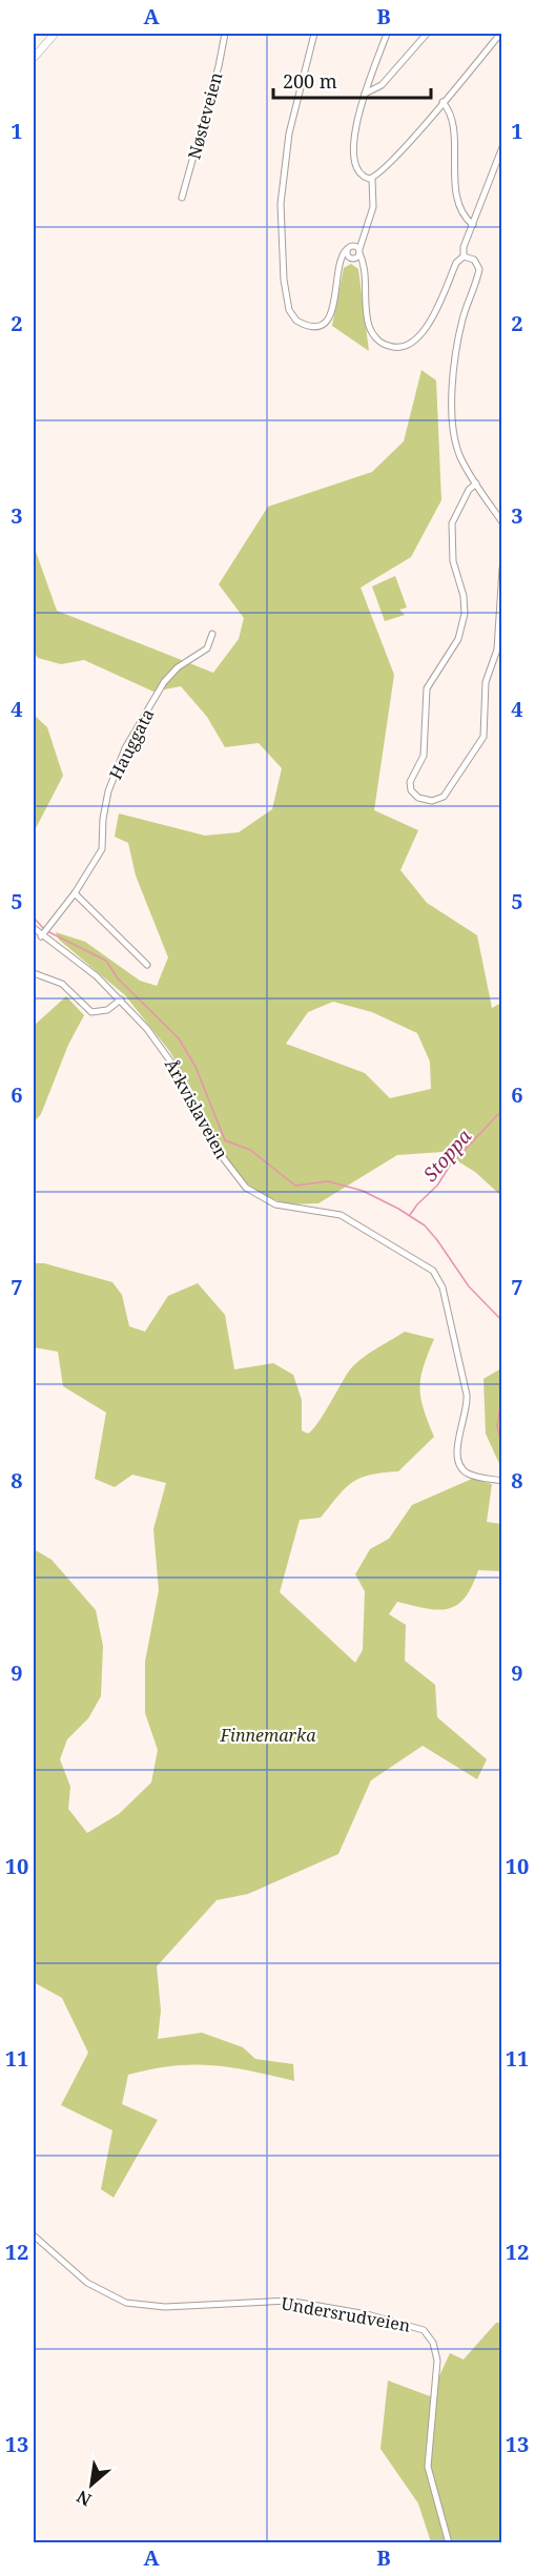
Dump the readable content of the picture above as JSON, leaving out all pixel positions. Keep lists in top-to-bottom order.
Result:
{
  "streets": {
    "street": [
      "Nøsteveien",
      "Hauggata",
      "Årkvislaveien",
      "Undersrudveien"
    ]
  },
  "crossings": [
    ["Hauggata", "Årkvislaveien"]
  ],
  "water": ["Stoppa"],
  "parks": ["Finnemarka"],
  "scale_bar": "200 m",
  "north": "bottom left",
  "grid": {
    "columns": ["A", "B"],
    "rows": [
      "1",
      "2",
      "3",
      "4",
      "5",
      "6",
      "7",
      "8",
      "9",
      "10",
      "11",
      "12",
      "13"
    ]
  }
}
